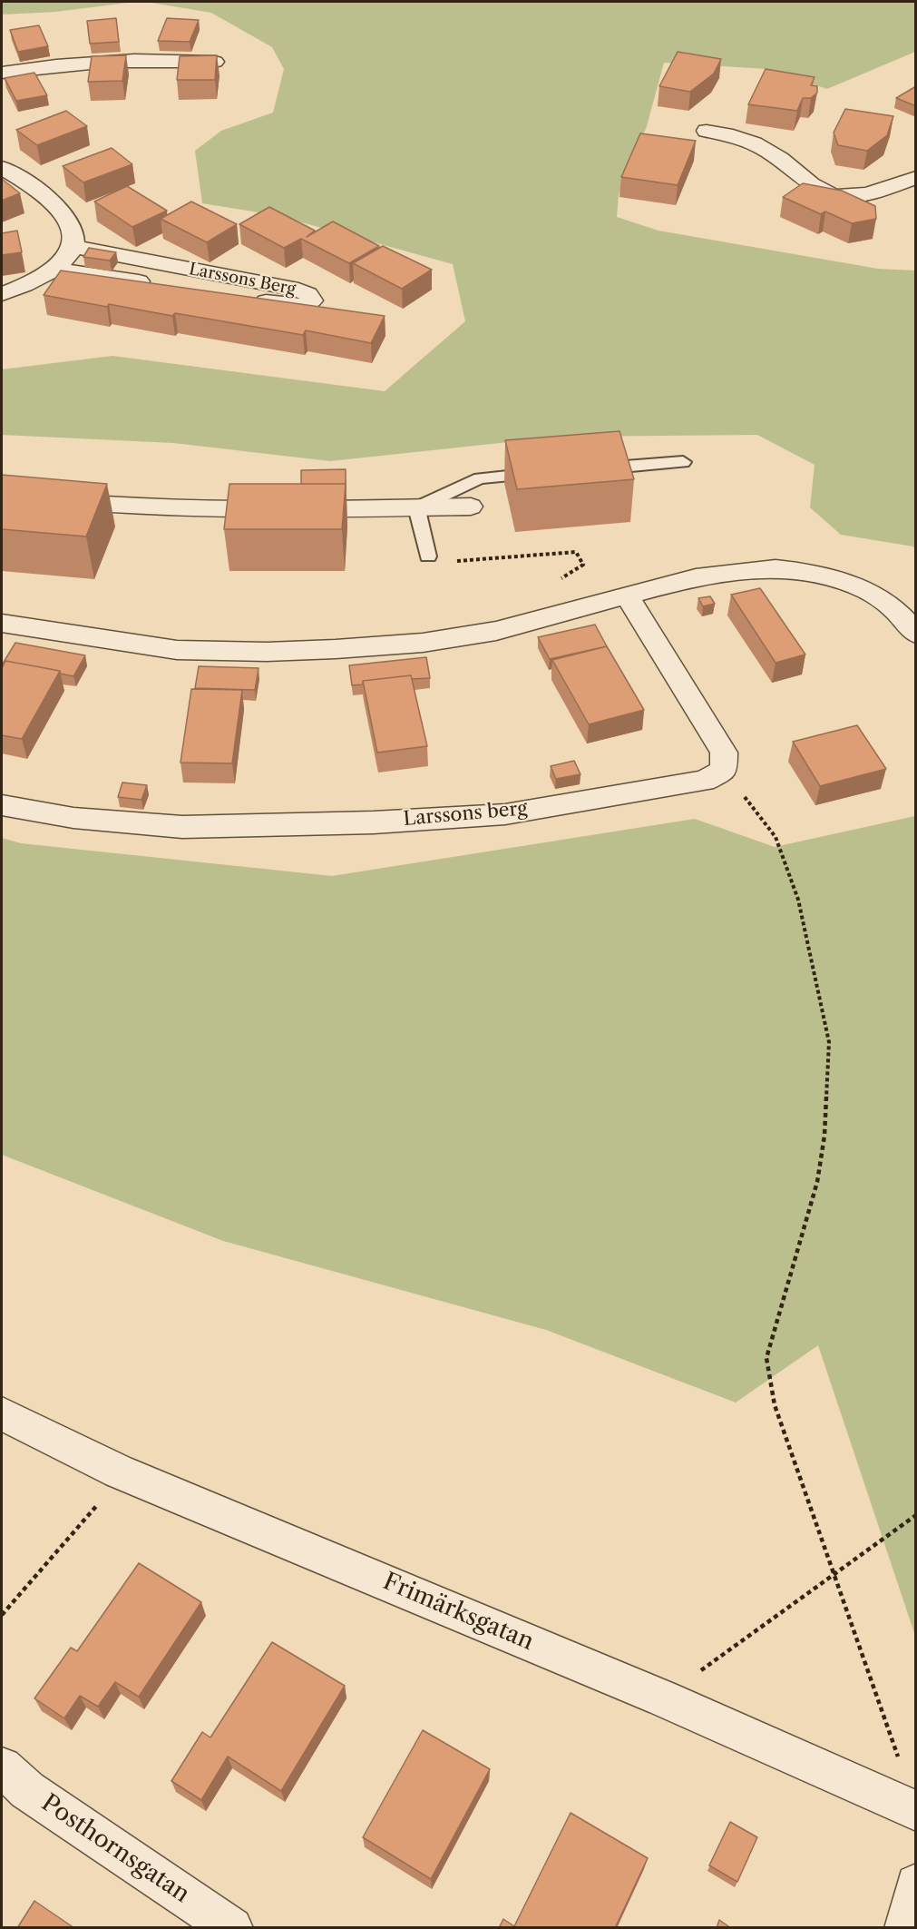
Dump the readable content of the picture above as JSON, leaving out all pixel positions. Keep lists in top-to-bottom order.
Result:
{
  "streets": {
    "street": [
      "Larssons Berg",
      "Larssons berg",
      "Frimärksgatan",
      "Posthornsgatan"
    ]
  }
}
